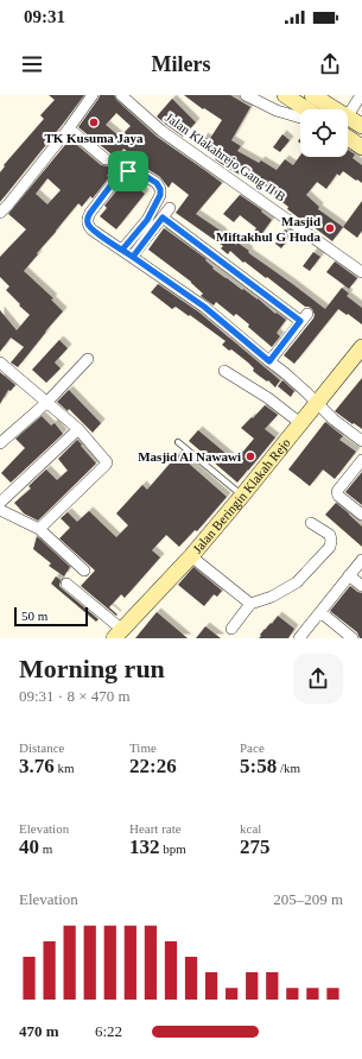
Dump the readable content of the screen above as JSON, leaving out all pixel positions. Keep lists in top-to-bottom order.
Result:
{
  "streets": {
    "street": ["Jalan Klakahrejo Gang II B", "Jalan Beringin Klakah Rejo"]
  },
  "places": ["TK Kusuma Jaya", "Masjid Miftakhul G Huda", "Masjid Al Nawawi"],
  "scale_bar": "50 m",
  "page": {
    "status": "09:31",
    "header": "Milers",
    "scale": "50 m",
    "heading": ["Morning run", "09:31 · 8 × 470 m"],
    "stats": [
      ["Distance", "3.76 km"],
      ["Time", "22:26"],
      ["Pace", "5:58 /km"],
      ["Elevation", "40 m"],
      ["Heart rate", "132 bpm"],
      ["kcal", "275"]
    ],
    "chart": ["Elevation", "205–209 m"],
    "list": [
      {
        "name": "470 m",
        "note": "6:22"
      }
    ]
  }
}
